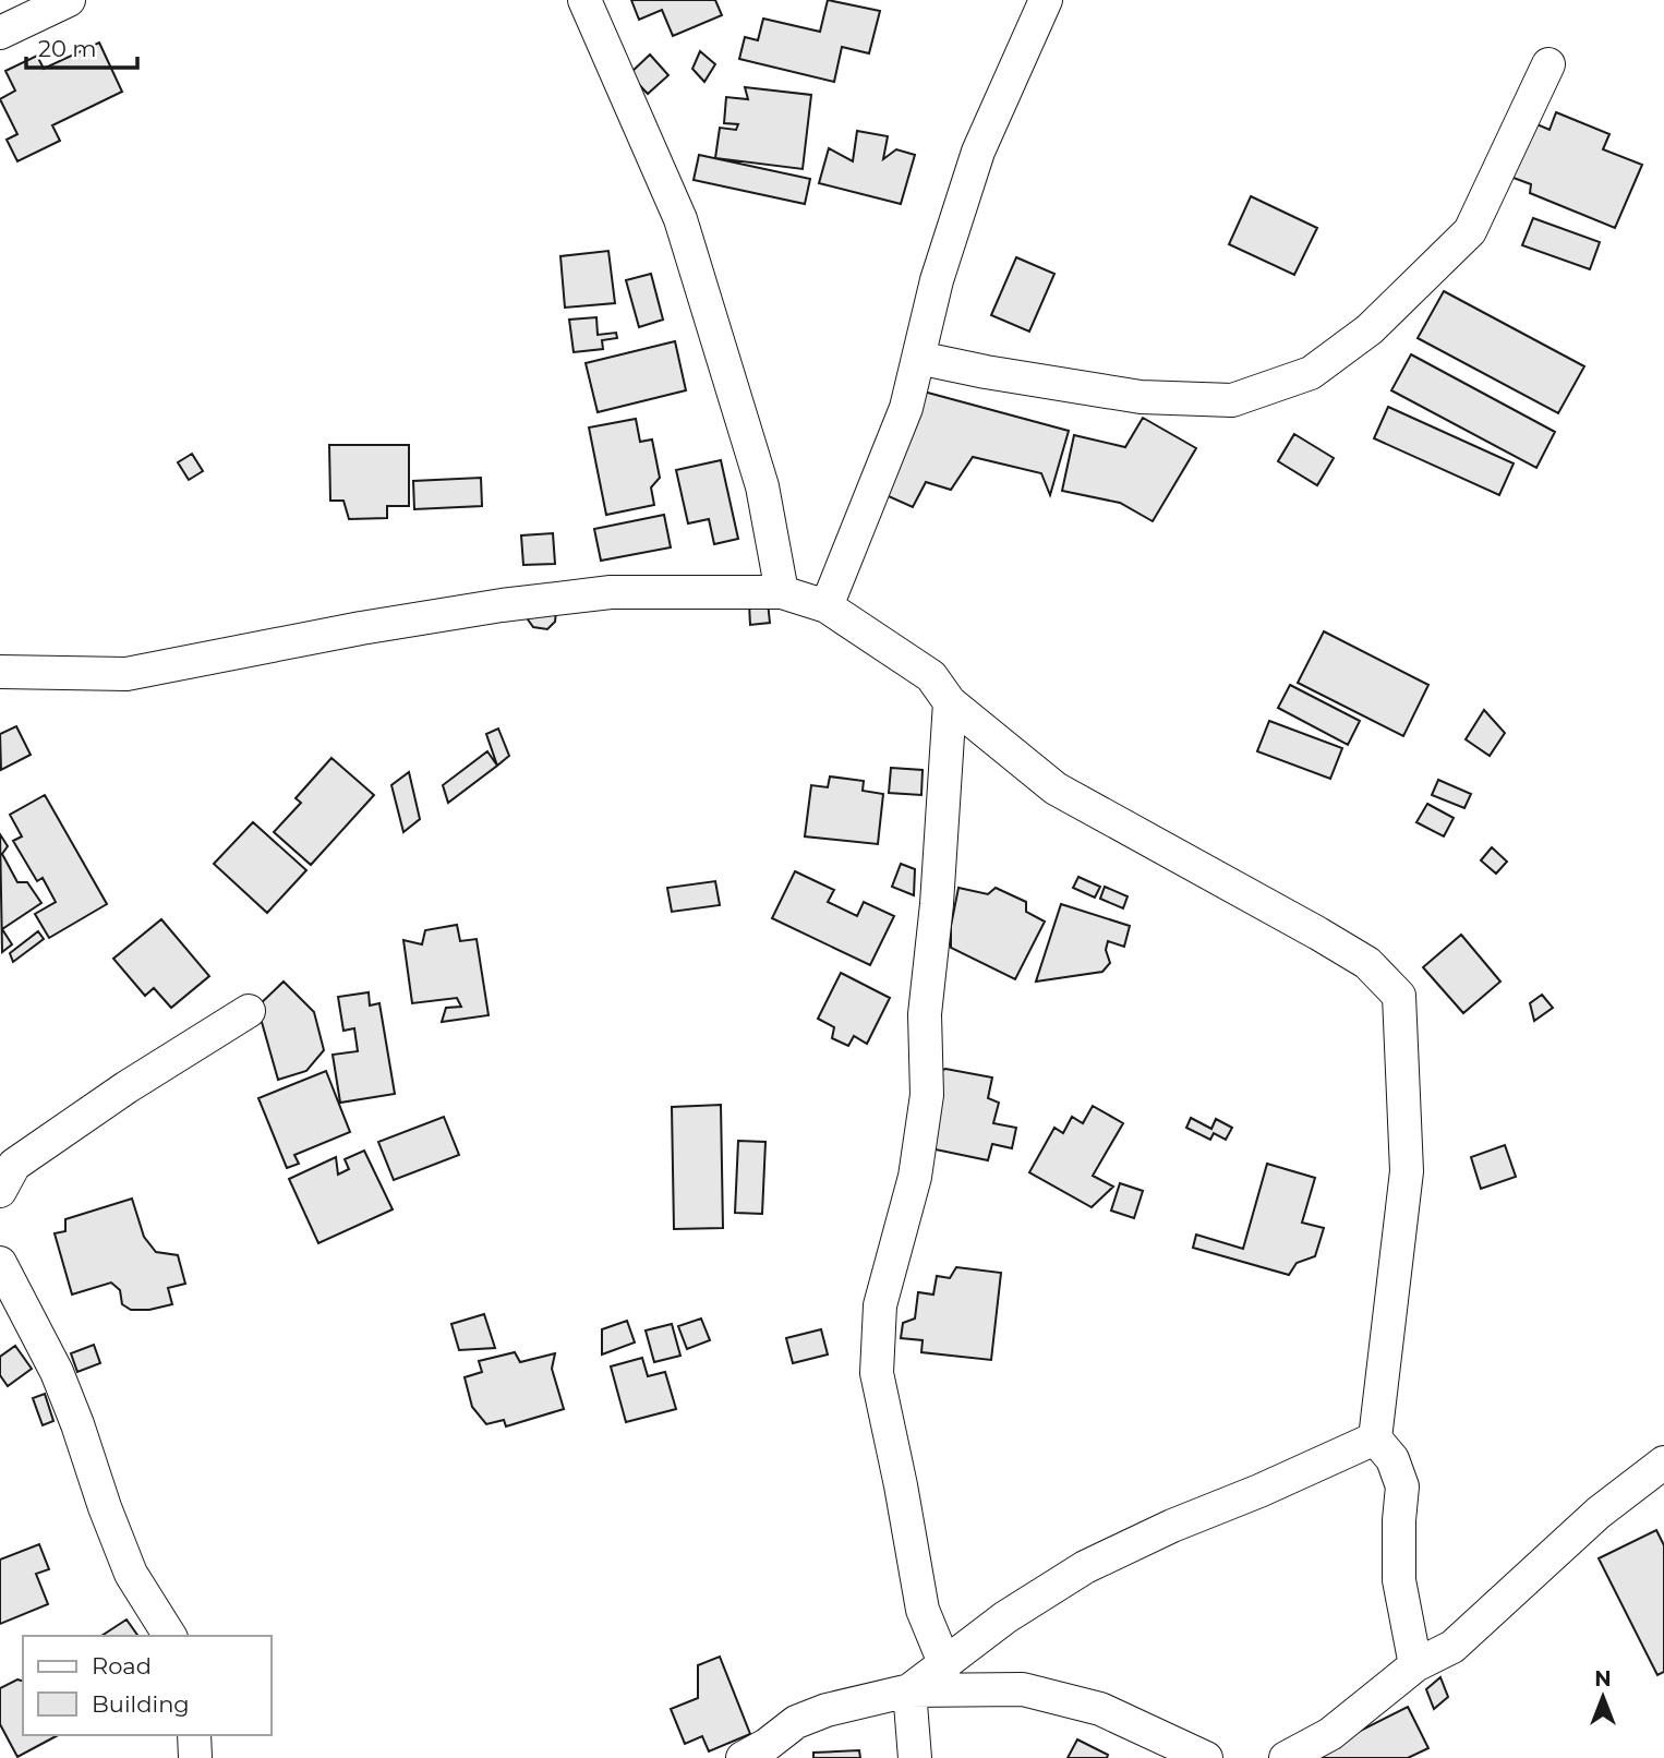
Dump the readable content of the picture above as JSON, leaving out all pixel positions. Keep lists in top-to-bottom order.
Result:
{
  "legend": ["Road", "Building"],
  "scale_bar": "20 m",
  "north": "top"
}
